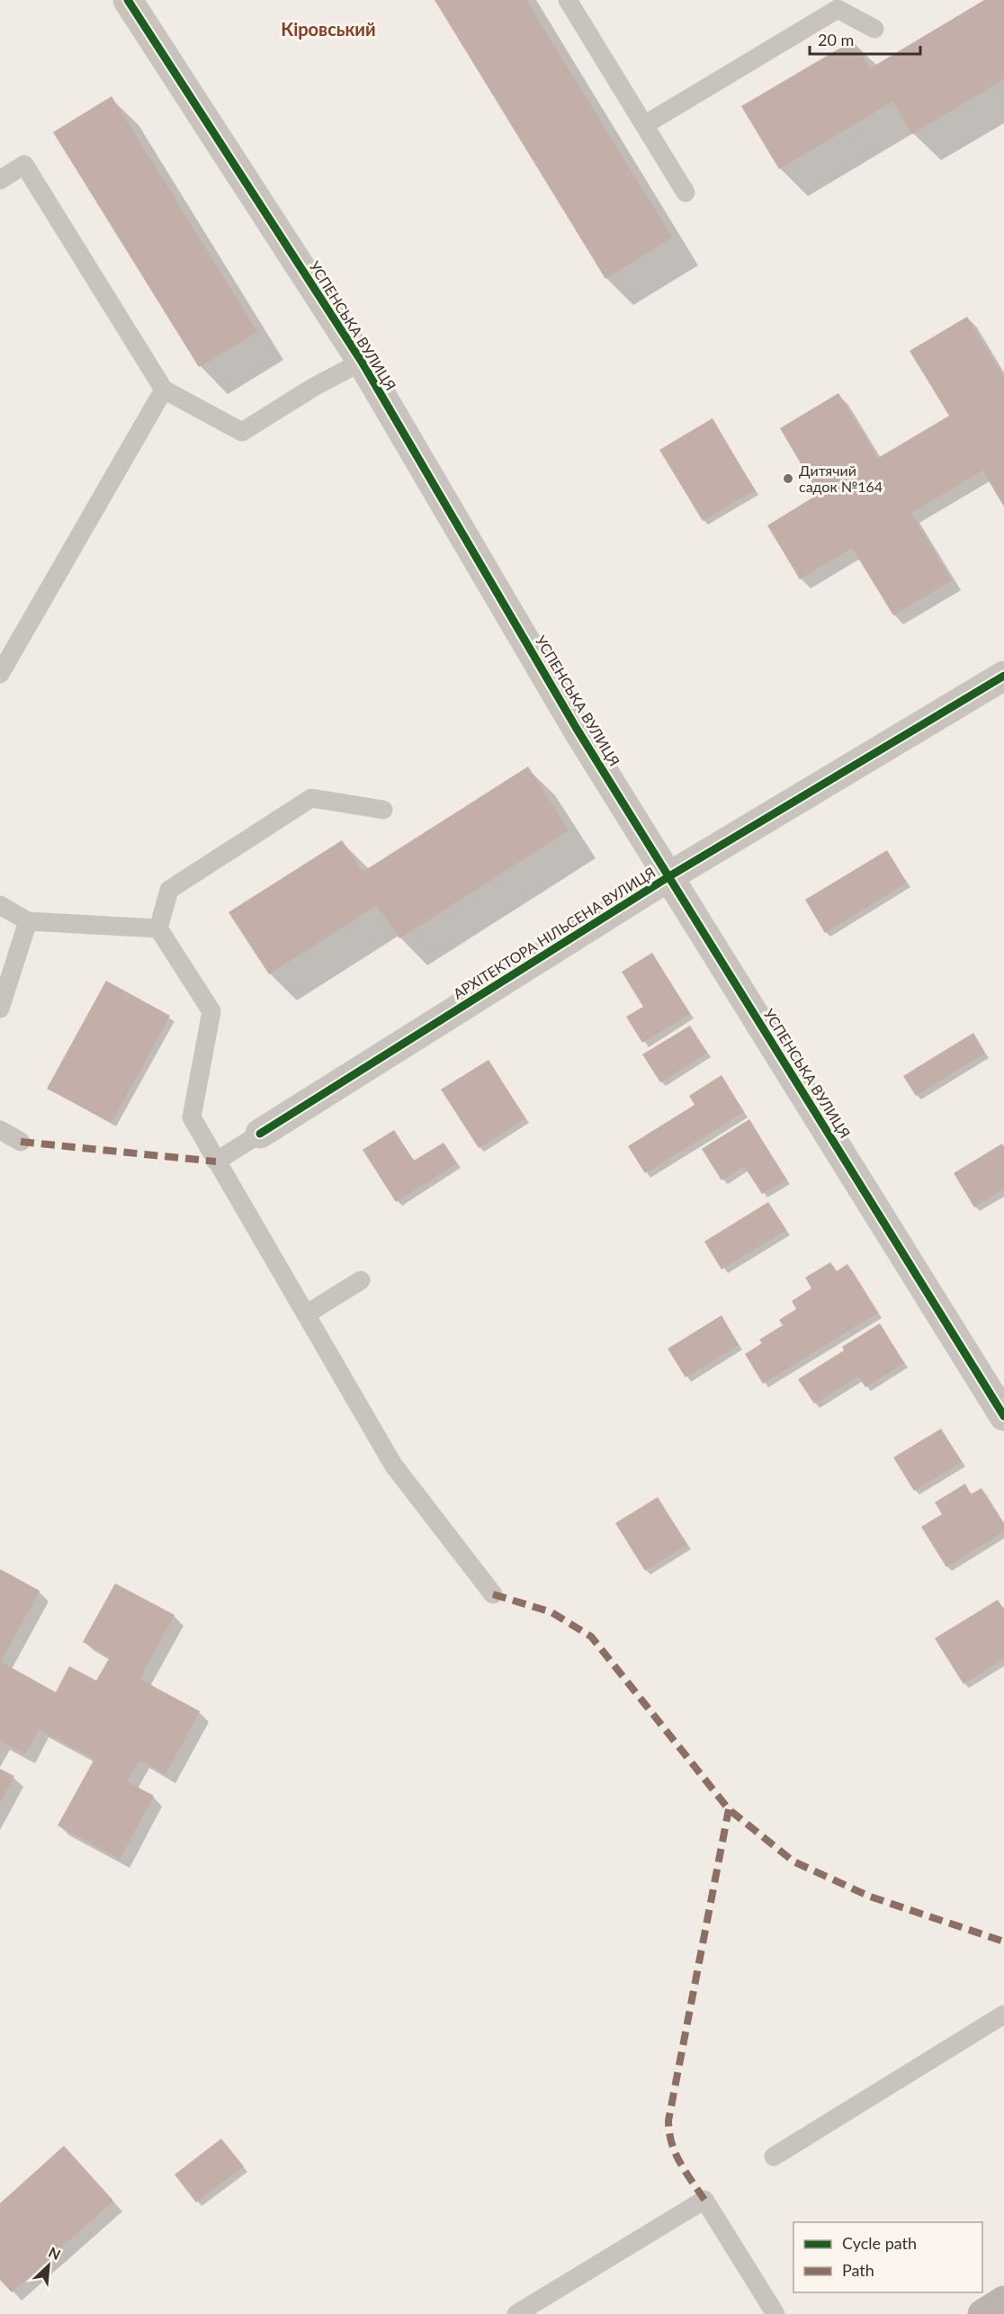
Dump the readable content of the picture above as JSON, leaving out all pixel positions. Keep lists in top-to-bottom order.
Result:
{
  "streets": {
    "street": ["УСПЕНСЬКА ВУЛИЦЯ", "АРХІТЕКТОРА НІЛЬСЕНА ВУЛИЦЯ"]
  },
  "crossings": [
    ["УСПЕНСЬКА ВУЛИЦЯ", "АРХІТЕКТОРА НІЛЬСЕНА ВУЛИЦЯ"]
  ],
  "districts": ["Кіровський"],
  "places": ["Дитячий садок №164"],
  "legend": ["Cycle path", "Path"],
  "scale_bar": "20 m",
  "north": "top right"
}
